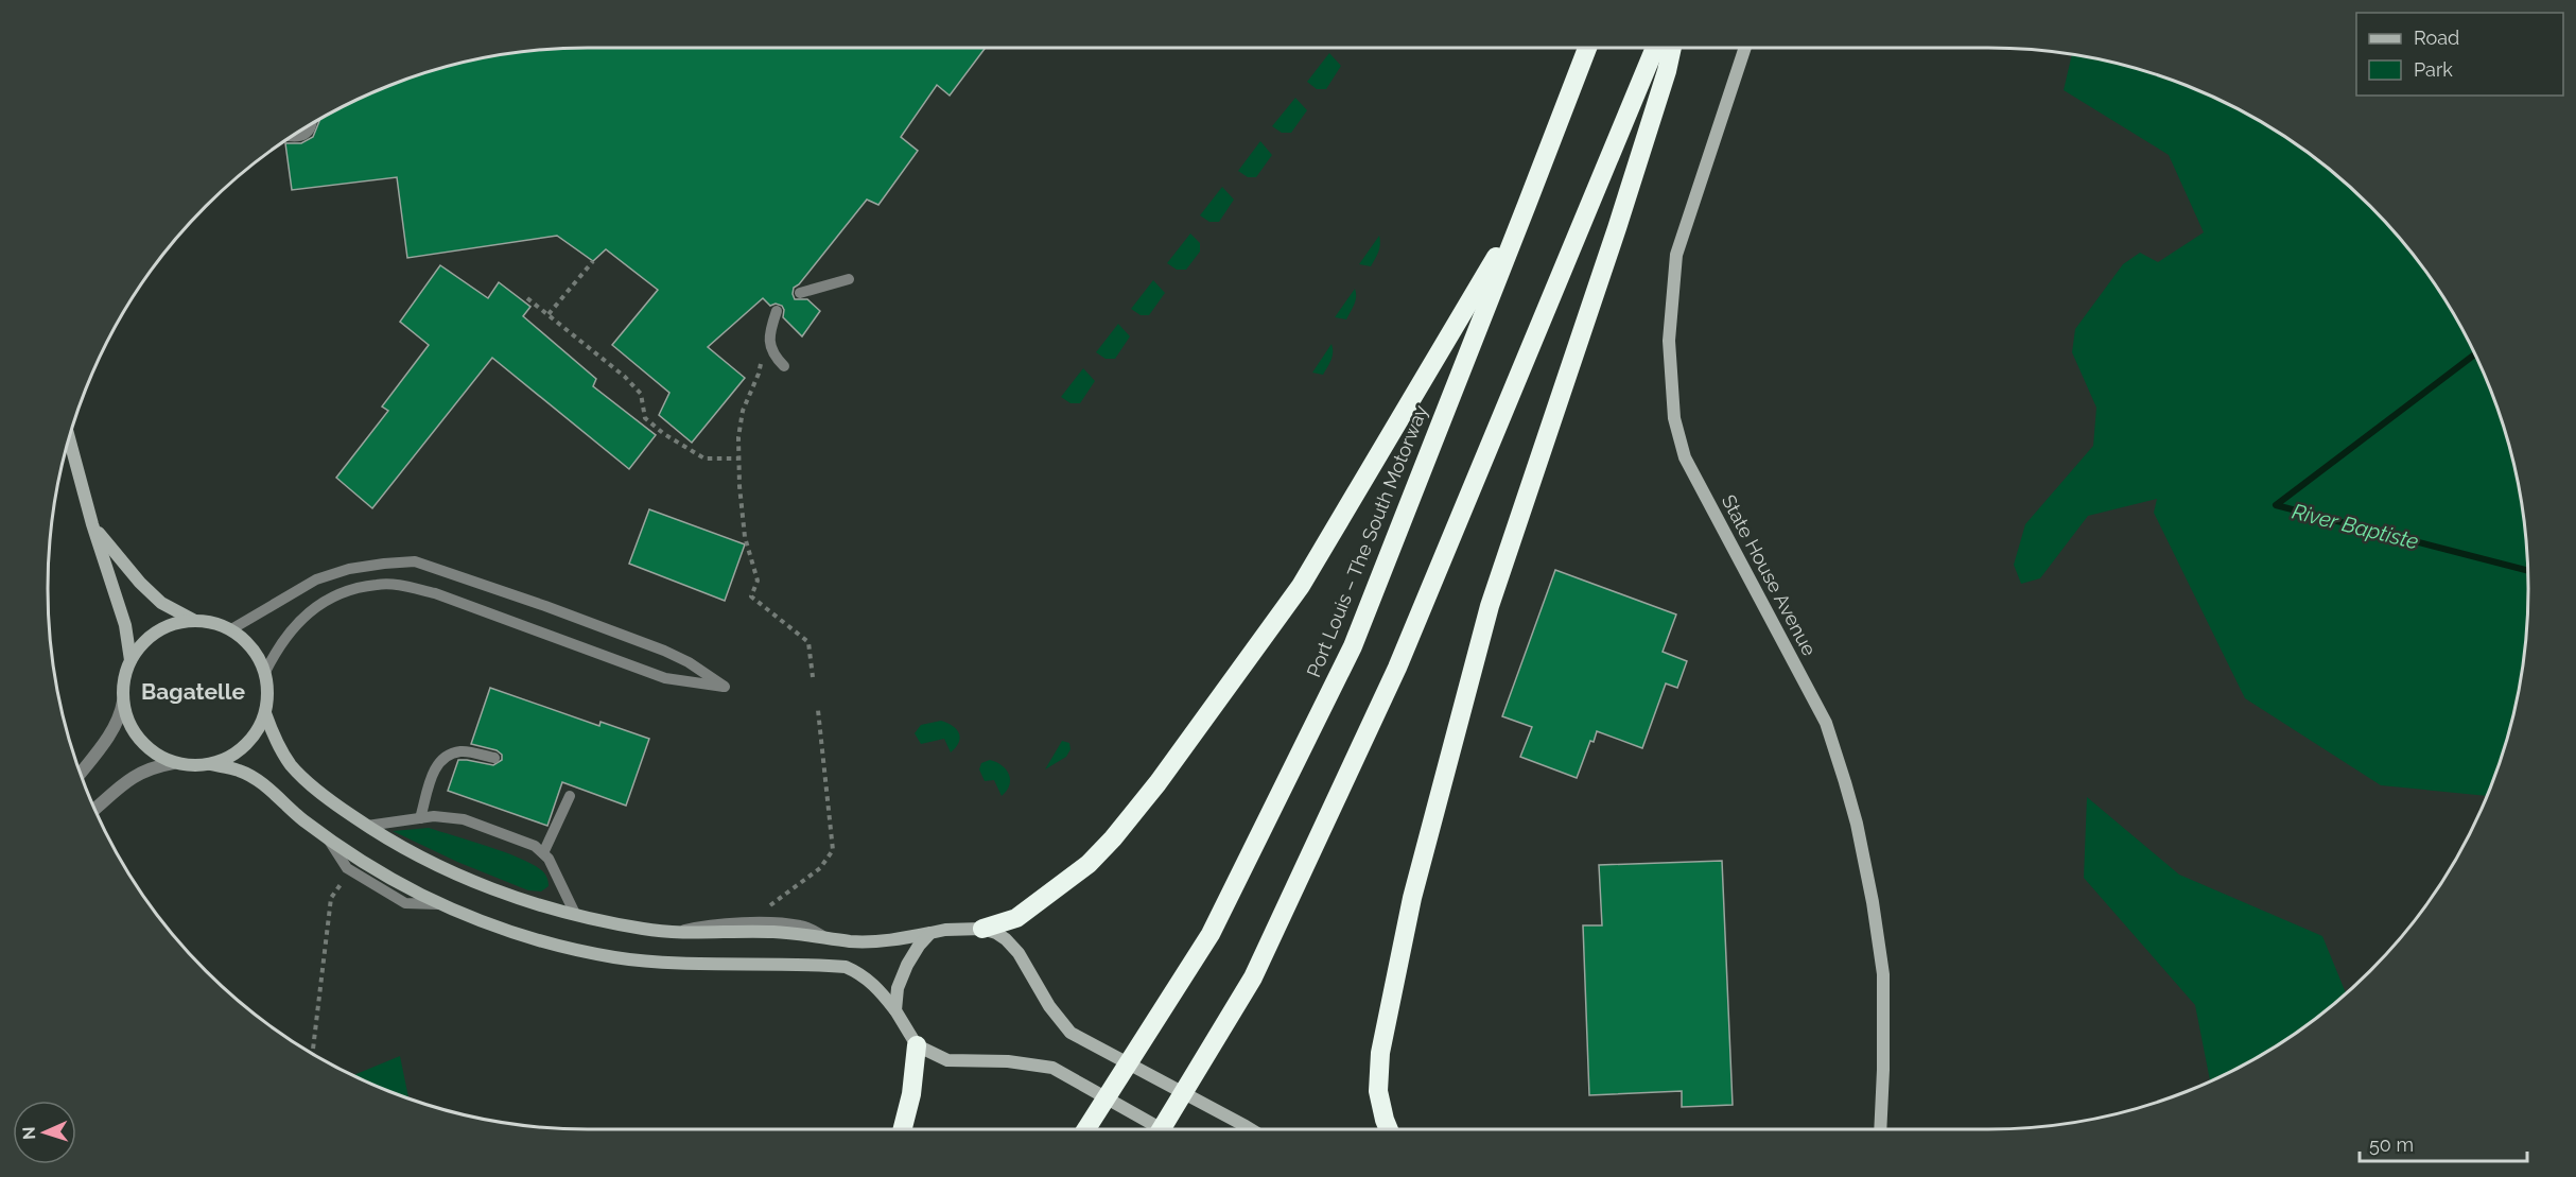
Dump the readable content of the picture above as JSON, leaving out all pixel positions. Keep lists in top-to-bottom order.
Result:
{
  "streets": {
    "highway": ["Port Louis – The South Motorway"],
    "main road": ["State House Avenue"]
  },
  "districts": ["Bagatelle"],
  "water": ["River Baptiste"],
  "legend": ["Road", "Park"],
  "scale_bar": "50 m",
  "north": "left"
}
